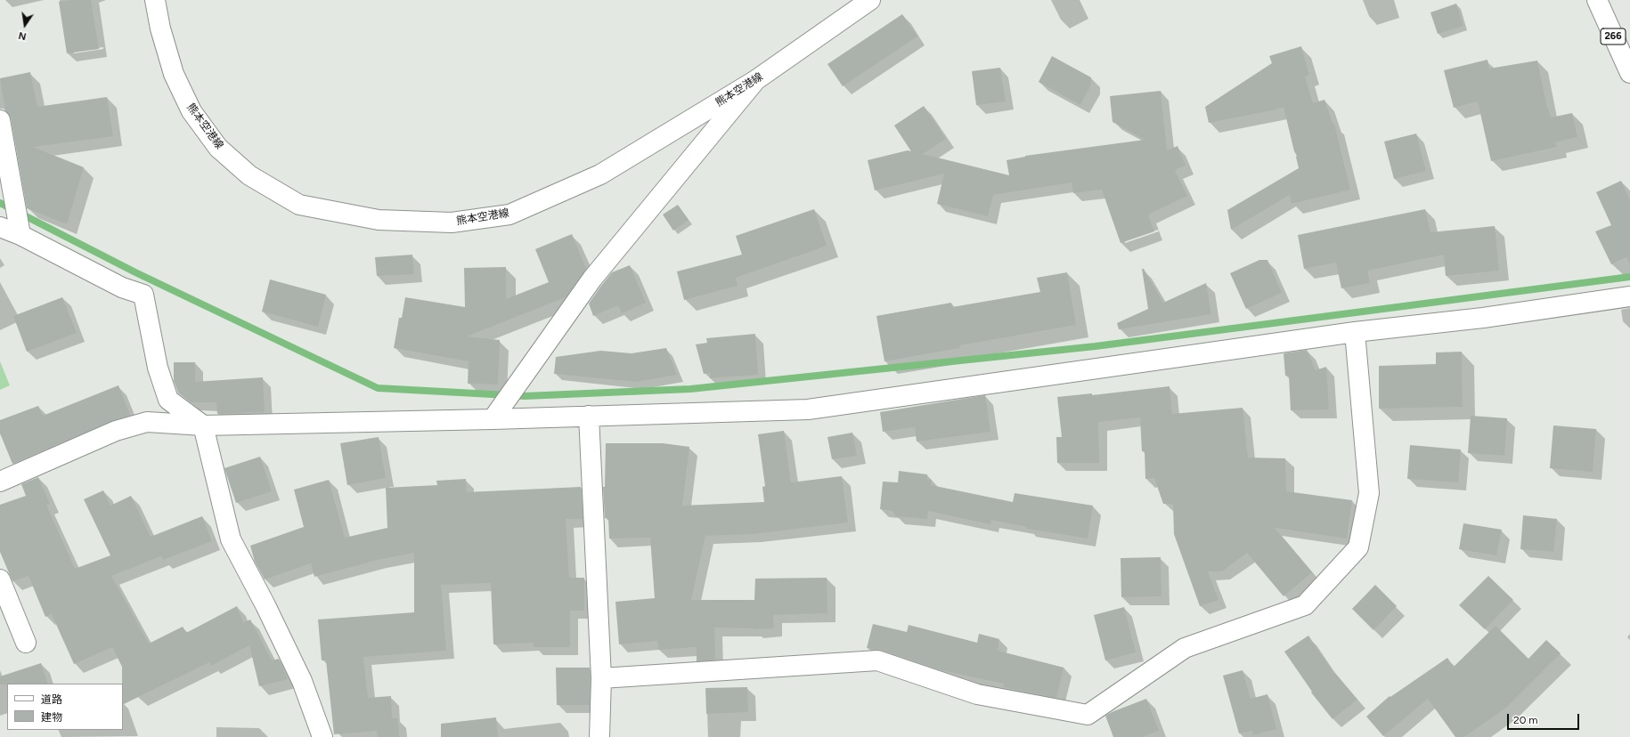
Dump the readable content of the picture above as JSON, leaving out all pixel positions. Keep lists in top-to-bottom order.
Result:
{
  "streets": {
    "main road": ["266", "熊本空港線"]
  },
  "legend": ["道路", "建物"],
  "scale_bar": "20 m",
  "north": "bottom"
}
